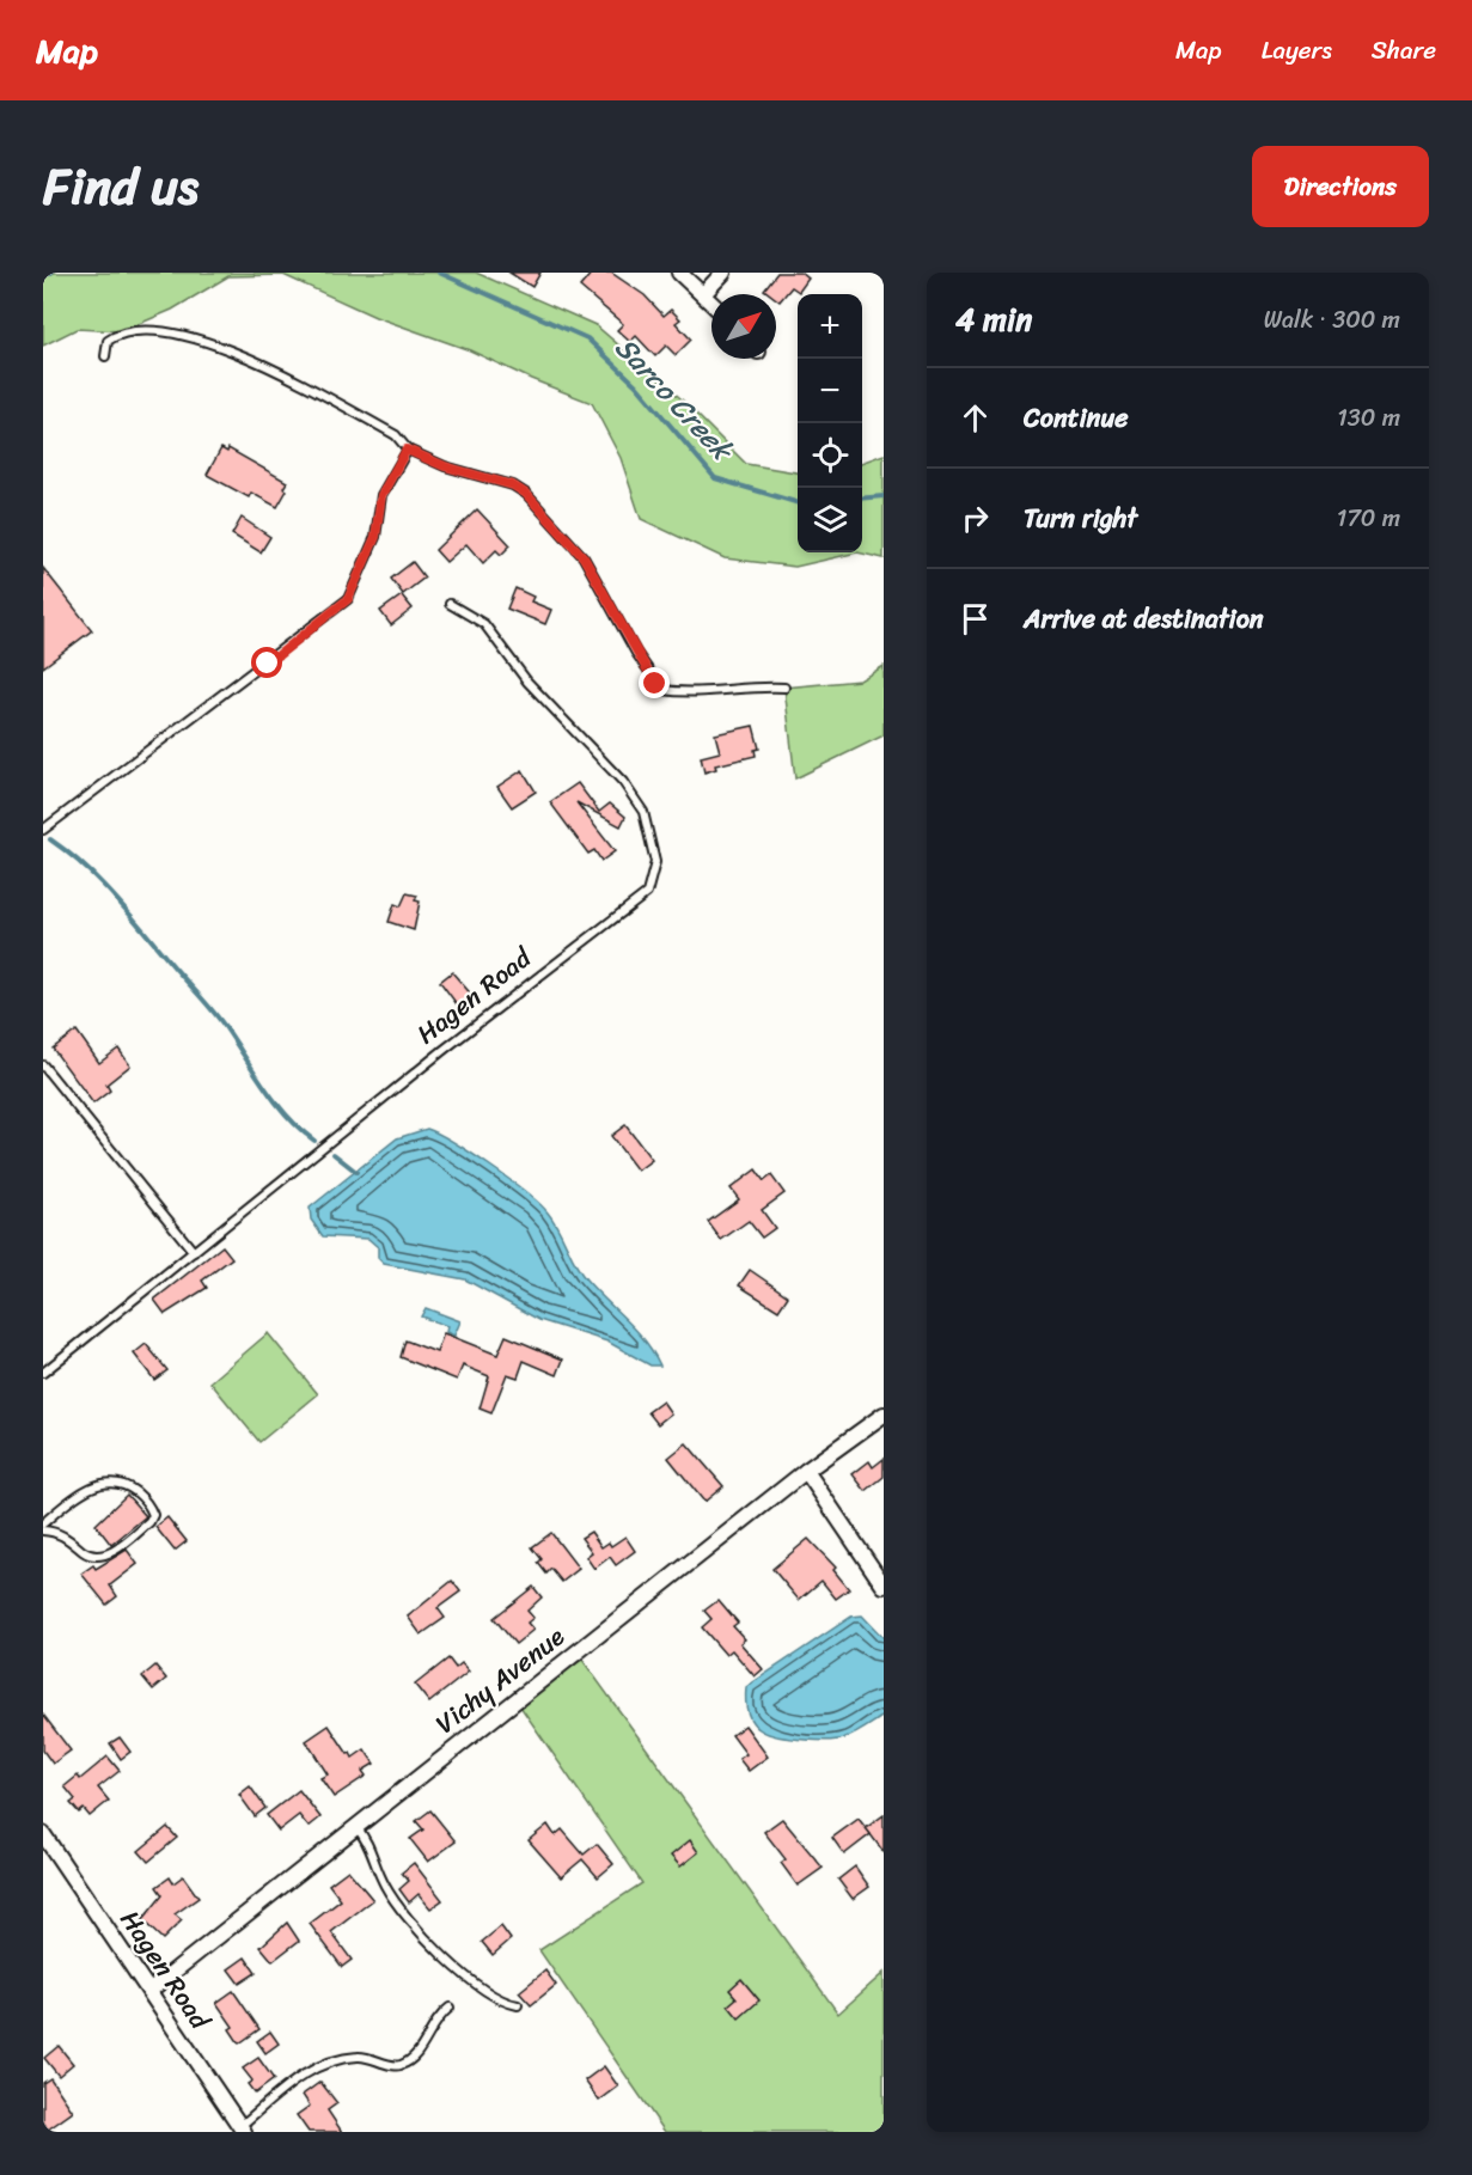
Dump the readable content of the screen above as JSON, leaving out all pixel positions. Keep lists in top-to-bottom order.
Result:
{
  "streets": {
    "street": ["Hagen Road", "Vichy Avenue"]
  },
  "crossings": [
    ["Hagen Road", "Vichy Avenue"]
  ],
  "water": ["Sarco Creek"],
  "north": "top right",
  "page": {
    "header": "Map",
    "nav": ["Map", "Layers", "Share"],
    "title": "Find us",
    "buttons": "Directions",
    "heading": ["4 min", "Walk · 300 m"],
    "map_buttons": ["+", "−"],
    "list": [
      ["Continue", "130 m"],
      ["Turn right", "170 m"],
      "Arrive at destination"
    ]
  }
}
